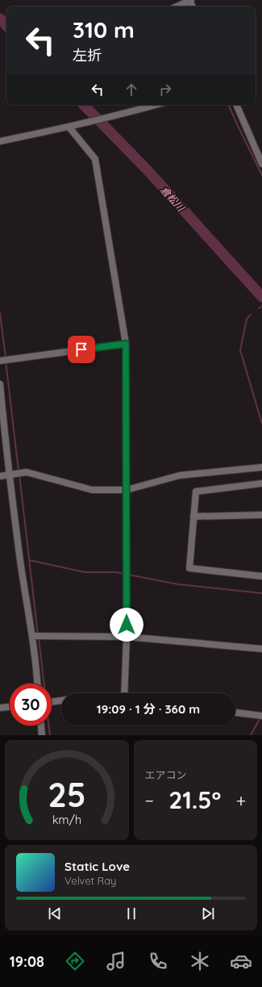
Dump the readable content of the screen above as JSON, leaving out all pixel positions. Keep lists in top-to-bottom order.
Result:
{
  "water": ["倉松川"],
  "page": {
    "turn": ["310 m", "左折"],
    "limit": "30",
    "trip": "19:09 · 1 分 · 360 m",
    "tile": "エアコン",
    "heat": ["−", "21.5°", "+"],
    "song": ["Static Love", "Velvet Ray"],
    "tabs": "19:08",
    "gauge": ["25", "km/h"]
  }
}
